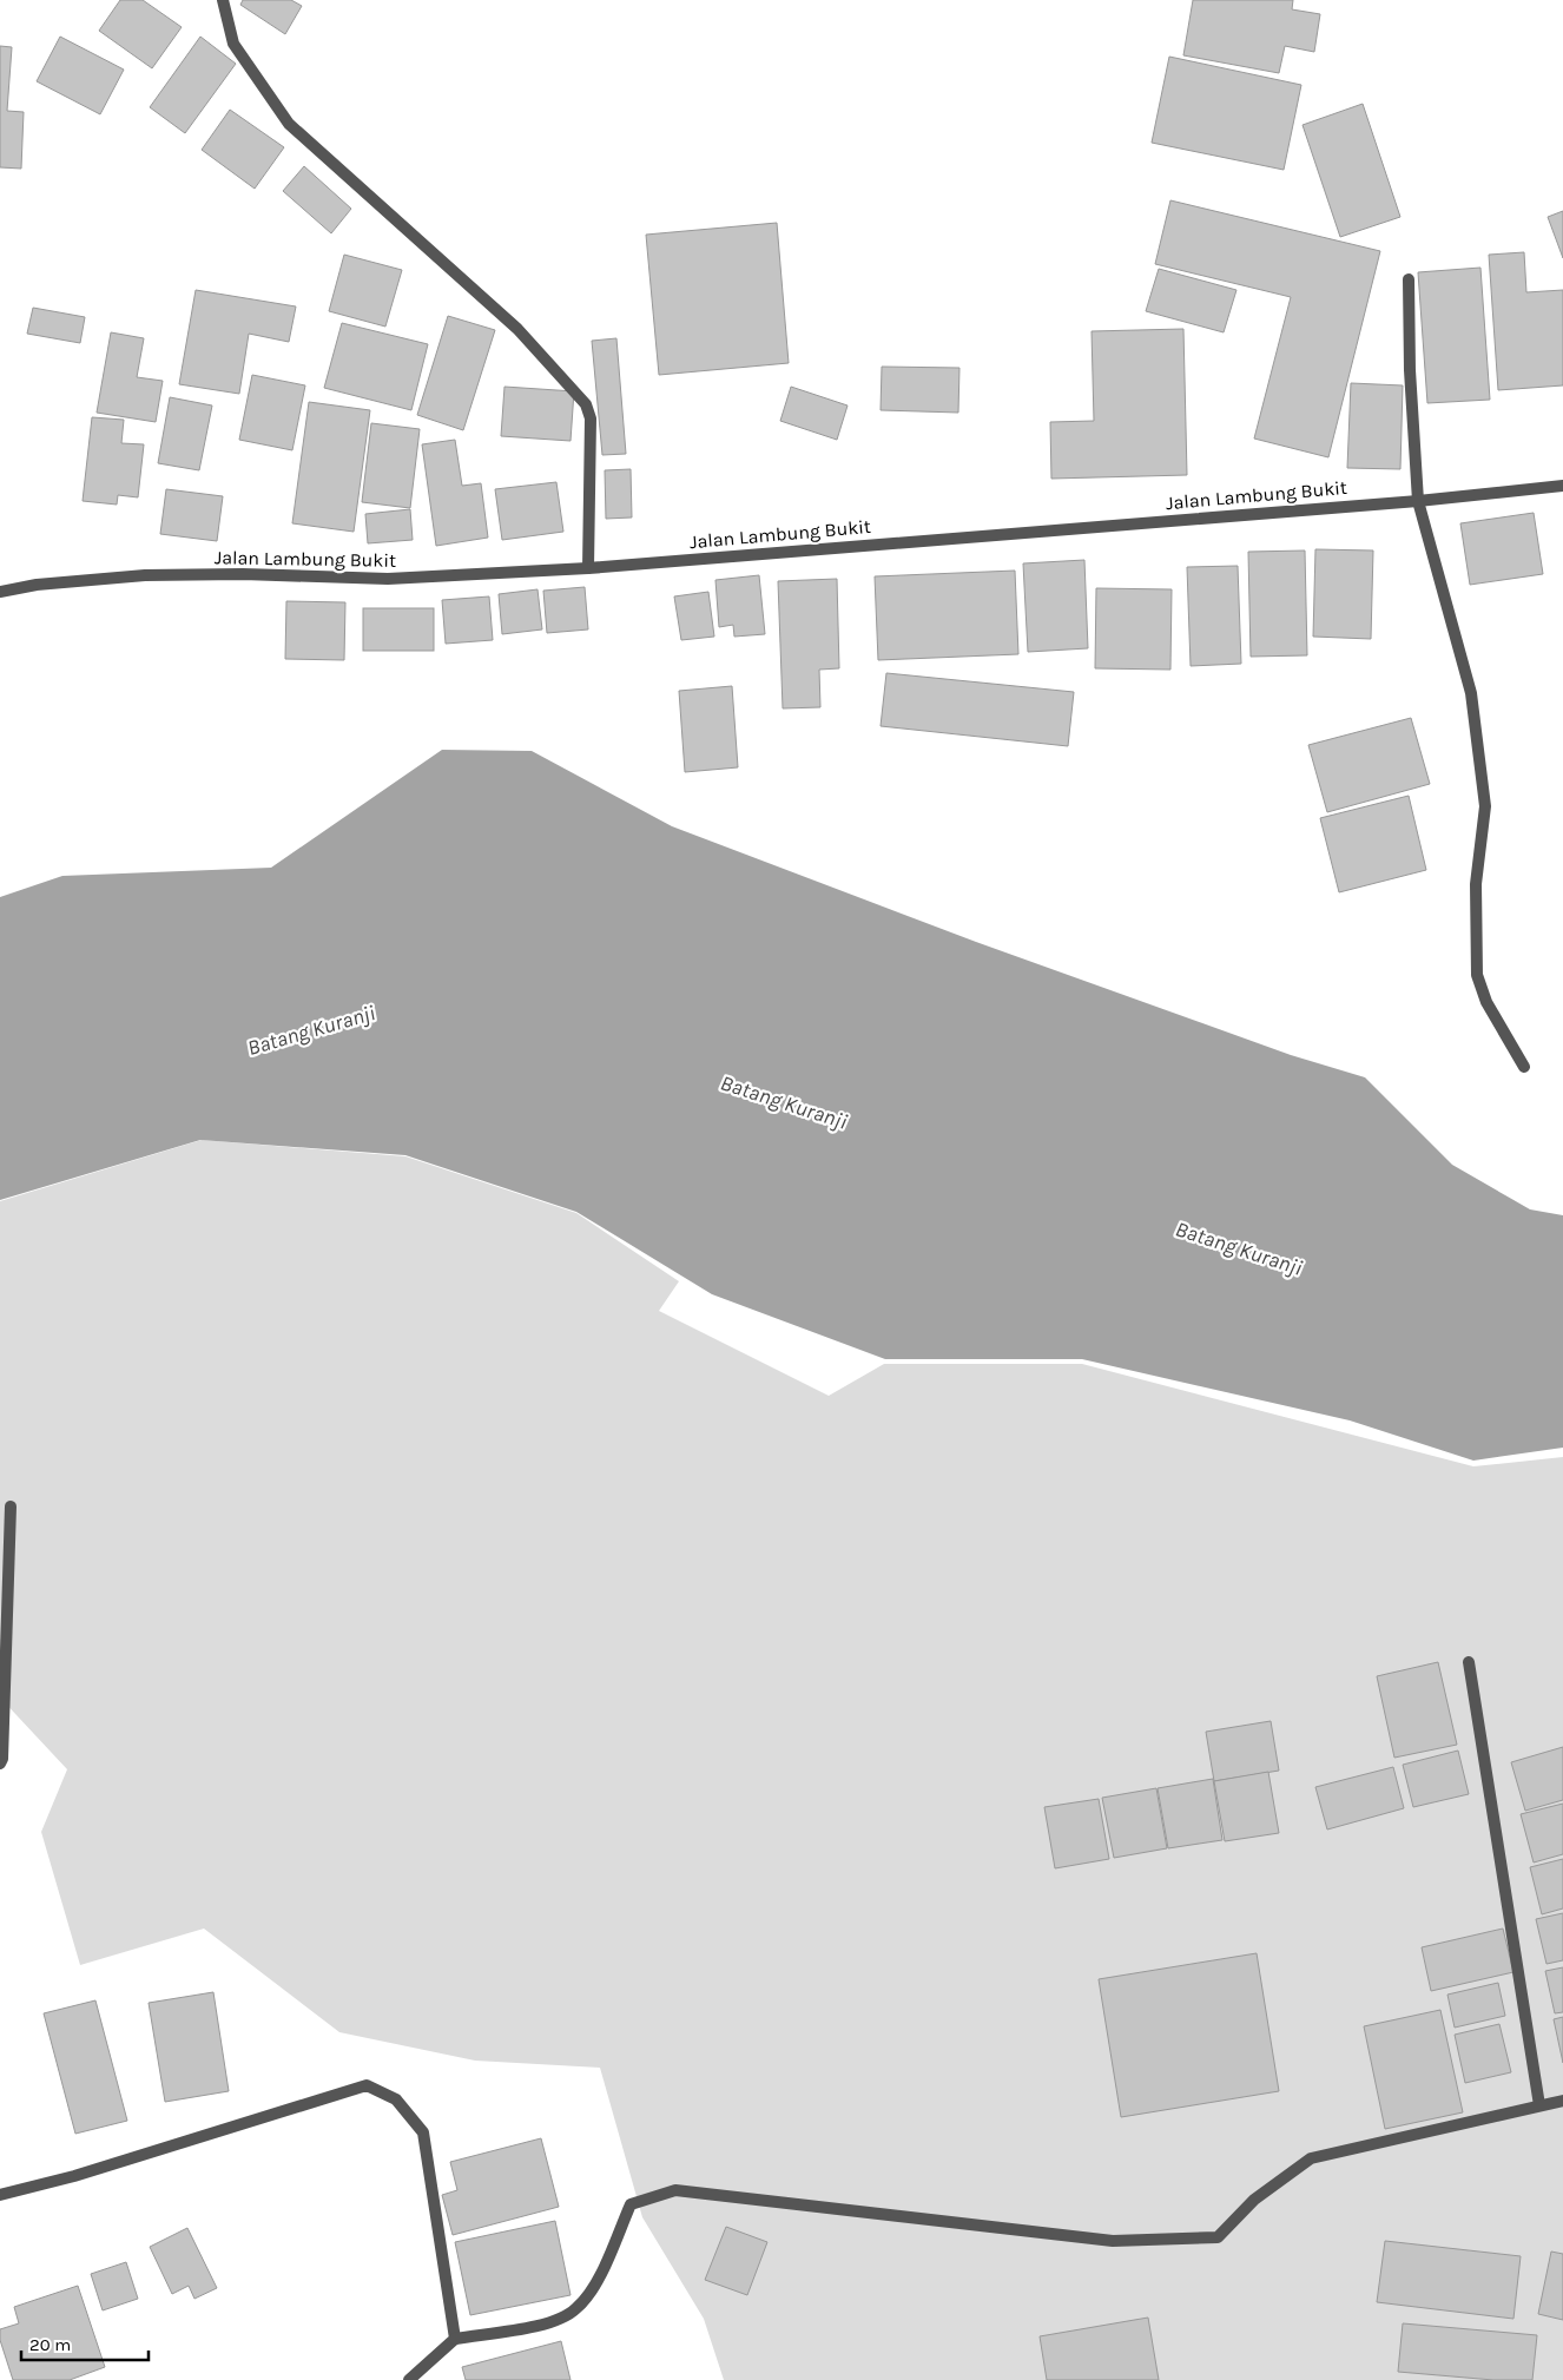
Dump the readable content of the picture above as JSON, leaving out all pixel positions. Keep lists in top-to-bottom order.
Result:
{
  "streets": {
    "street": ["Jalan Lambung Bukit"]
  },
  "water": ["Batang Kuranji"],
  "scale_bar": "20 m"
}
